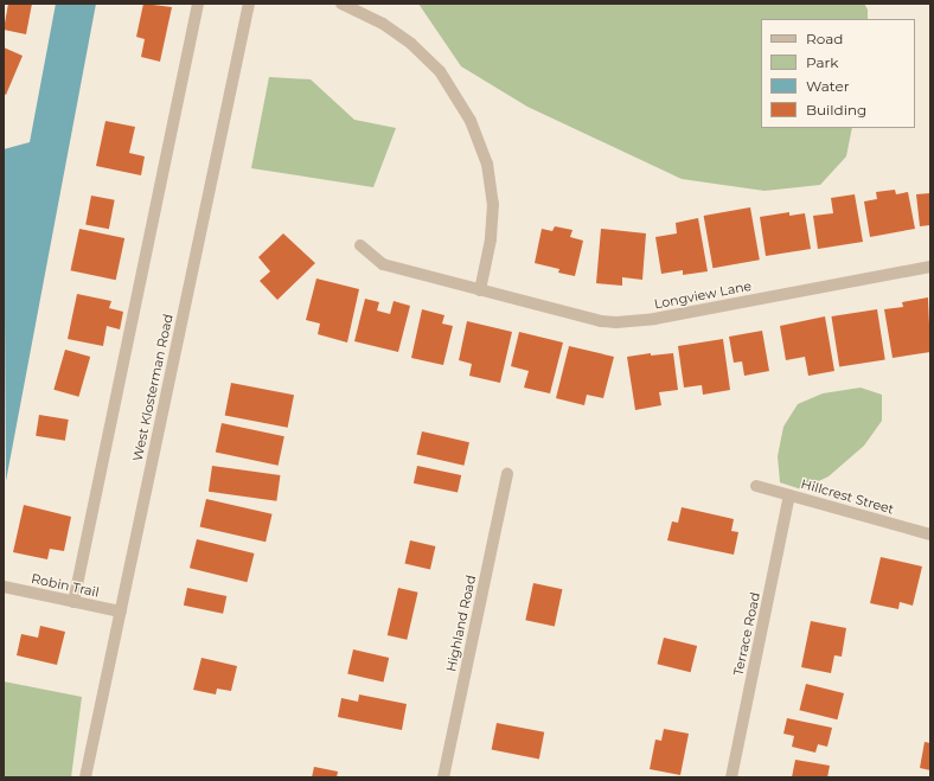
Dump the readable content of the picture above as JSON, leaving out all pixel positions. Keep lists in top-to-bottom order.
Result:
{
  "streets": {
    "street": [
      "Longview Lane",
      "West Klosterman Road",
      "Hillcrest Street",
      "Robin Trail",
      "Highland Road",
      "Terrace Road"
    ]
  },
  "crossings": [
    ["West Klosterman Road", "Robin Trail"],
    ["Hillcrest Street", "Terrace Road"]
  ],
  "legend": [
    "Road",
    "Park",
    "Water",
    "Building"
  ]
}
